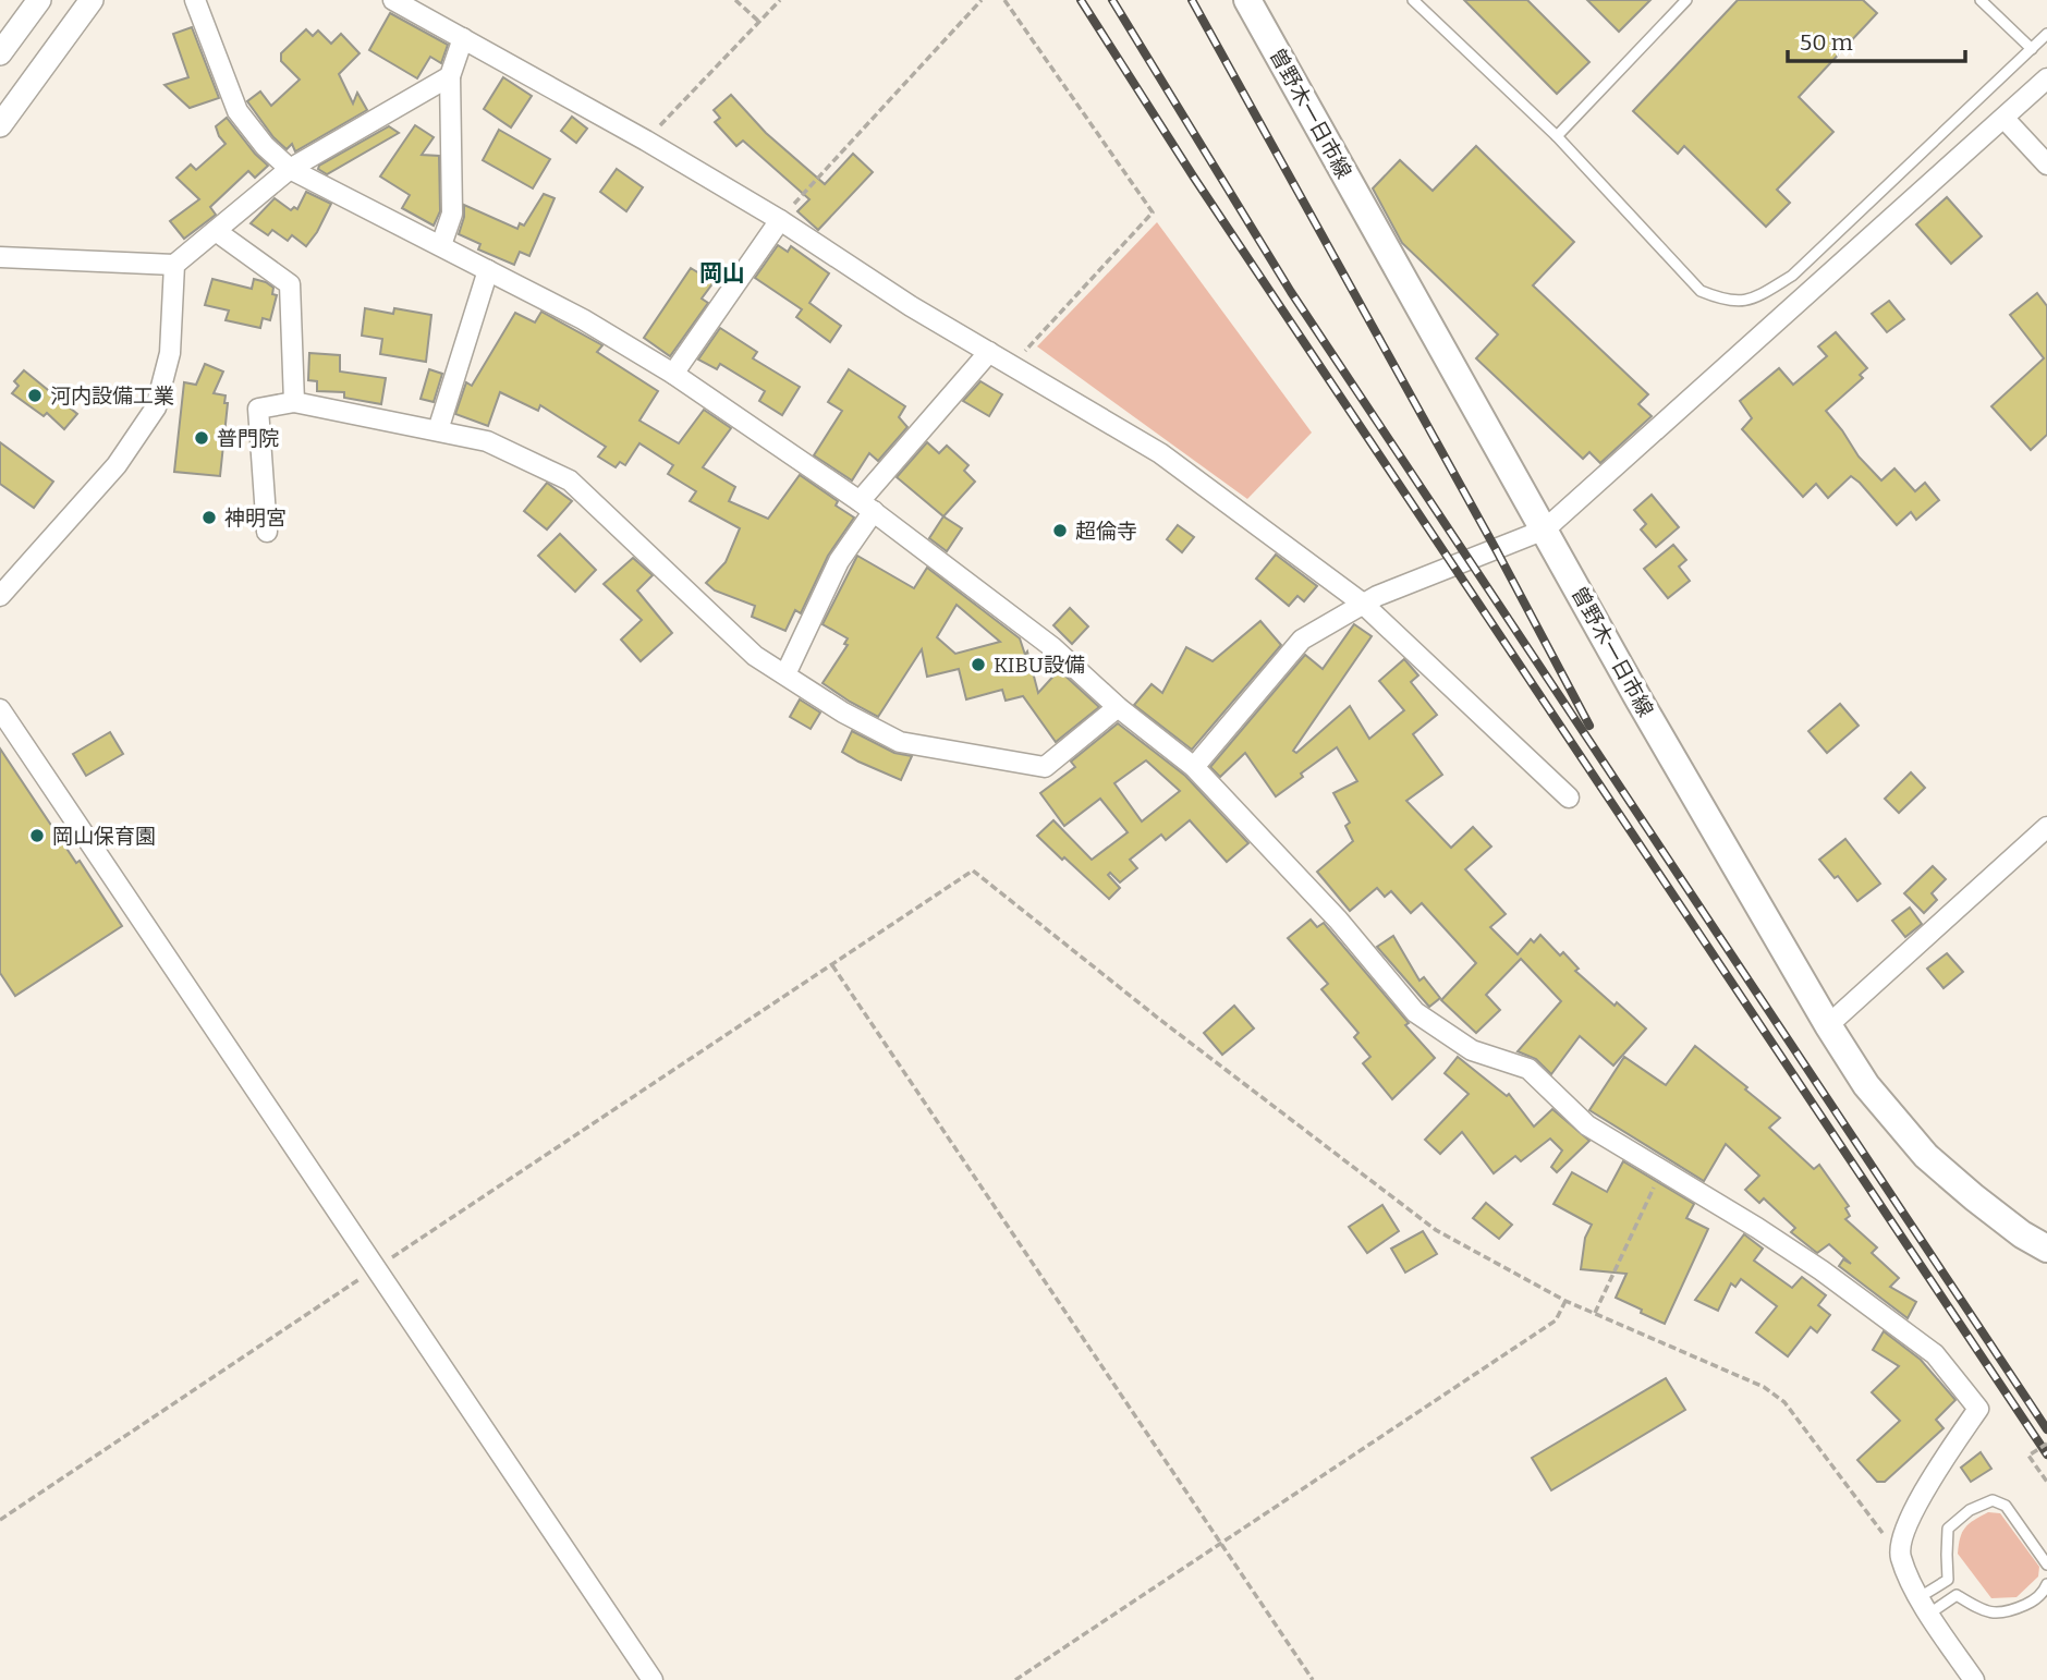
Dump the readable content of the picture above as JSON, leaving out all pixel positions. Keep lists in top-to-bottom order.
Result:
{
  "streets": {
    "main road": ["曽野木一日市線"]
  },
  "districts": ["岡山"],
  "places": [
    "河内設備工業",
    "普門院",
    "神明宮",
    "超倫寺",
    "KIBU設備",
    "岡山保育園"
  ],
  "scale_bar": "50 m"
}
